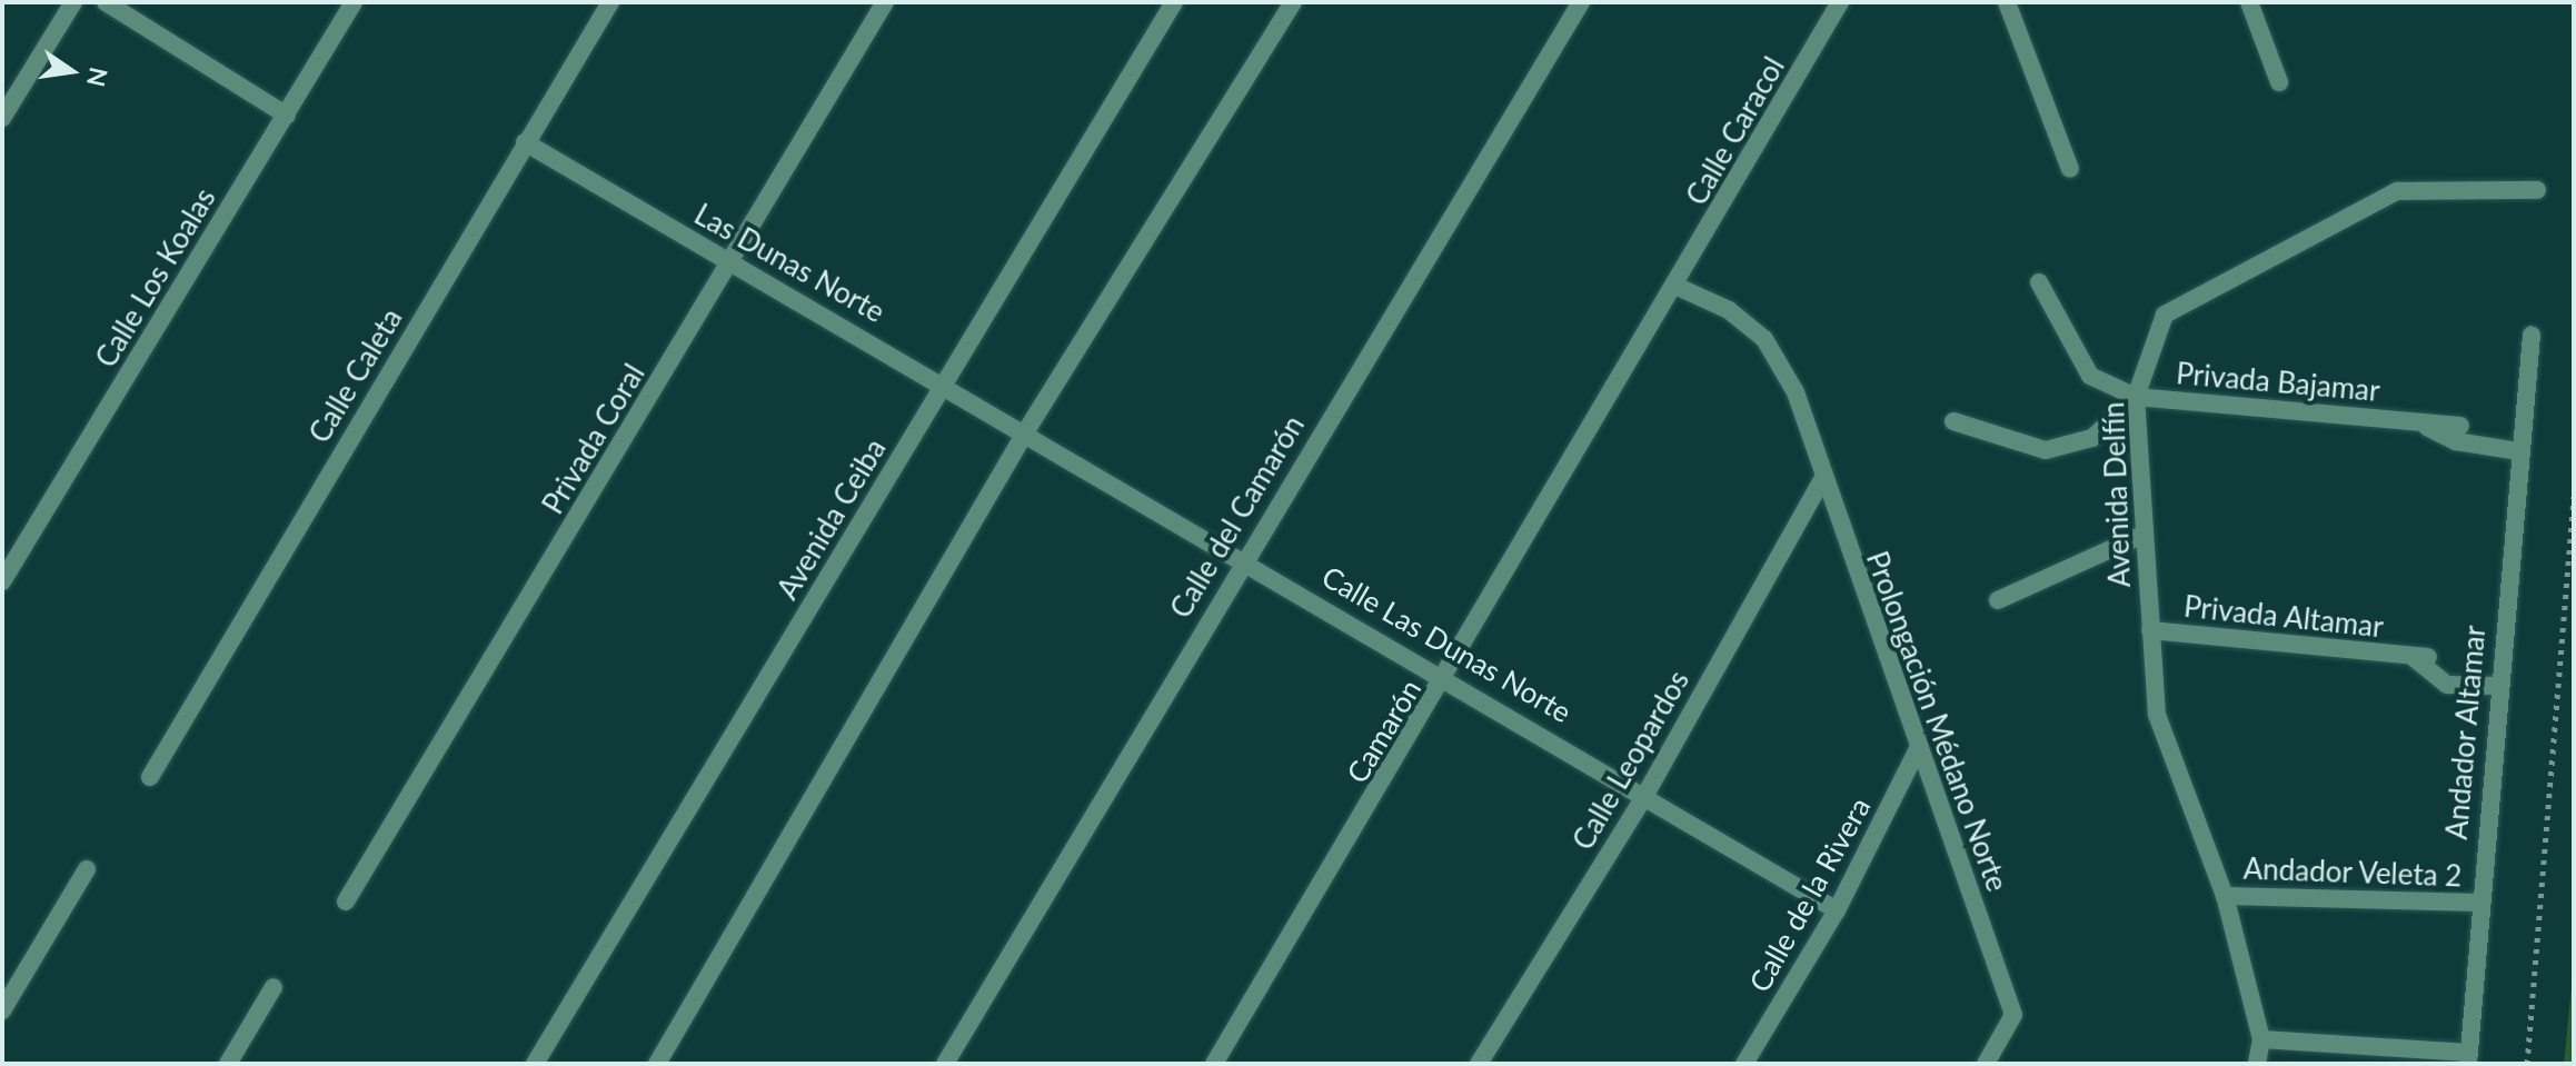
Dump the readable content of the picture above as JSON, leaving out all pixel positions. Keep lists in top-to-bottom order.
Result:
{
  "streets": {
    "street": [
      "Calle Caracol",
      "Las Dunas Norte",
      "Calle Los Koalas",
      "Calle Caleta",
      "Privada Bajamar",
      "Privada Coral",
      "Avenida Delfín",
      "Calle del Camarón",
      "Avenida Ceiba",
      "Privada Altamar",
      "Calle Las Dunas Norte",
      "Prolongación Médano Norte",
      "Camarón",
      "Andador Altamar",
      "Calle Leopardos",
      "Andador Veleta 2",
      "Calle de la Rivera"
    ]
  },
  "crossings": [
    ["Calle Caracol", "Prolongación Médano Norte"],
    ["Calle Caracol", "Camarón"],
    ["Las Dunas Norte", "Calle Caleta"],
    ["Las Dunas Norte", "Privada Coral"],
    ["Las Dunas Norte", "Avenida Ceiba"],
    ["Las Dunas Norte", "Calle Las Dunas Norte"],
    ["Privada Bajamar", "Avenida Delfín"],
    ["Privada Bajamar", "Andador Altamar"],
    ["Avenida Delfín", "Privada Altamar"],
    ["Avenida Delfín", "Andador Veleta 2"],
    ["Calle del Camarón", "Calle Las Dunas Norte"],
    ["Privada Altamar", "Andador Altamar"],
    ["Calle Las Dunas Norte", "Camarón"],
    ["Calle Las Dunas Norte", "Calle Leopardos"],
    ["Calle Las Dunas Norte", "Calle de la Rivera"],
    ["Prolongación Médano Norte", "Camarón"],
    ["Prolongación Médano Norte", "Calle Leopardos"],
    ["Prolongación Médano Norte", "Calle de la Rivera"],
    ["Andador Altamar", "Andador Veleta 2"]
  ],
  "north": "right"
}
